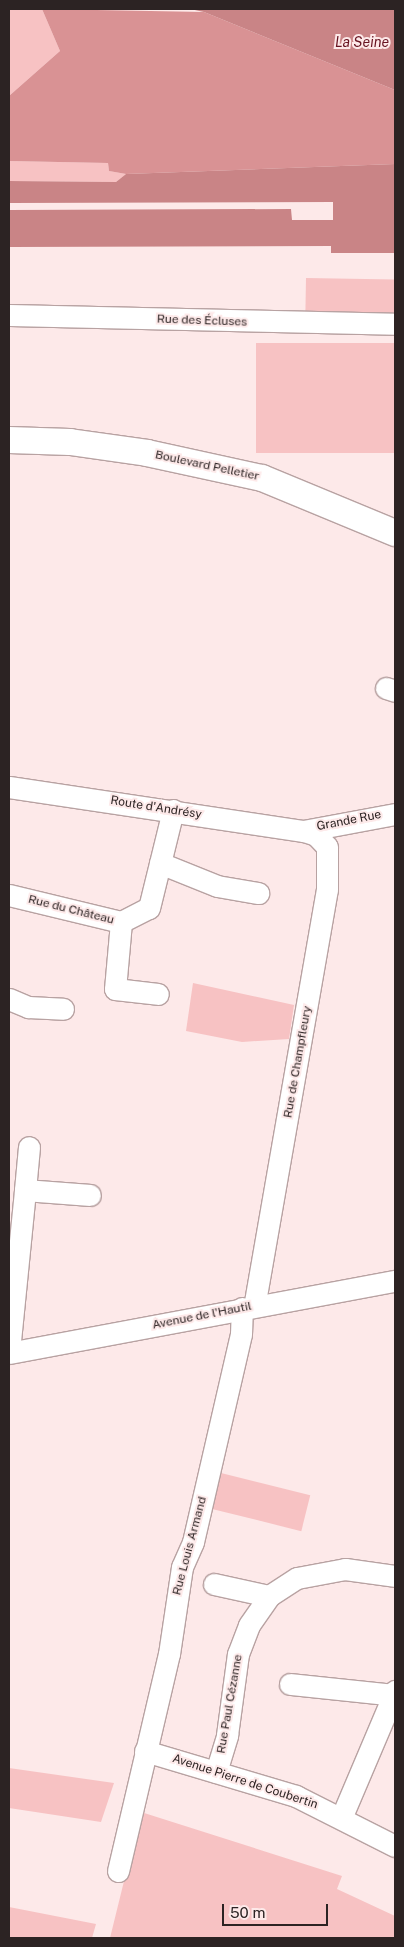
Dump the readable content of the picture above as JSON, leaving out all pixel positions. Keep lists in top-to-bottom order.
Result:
{
  "streets": {
    "main road": ["Boulevard Pelletier"],
    "street": [
      "Rue des Écluses",
      "Route d'Andrésy",
      "Grande Rue",
      "Rue du Château",
      "Rue de Champfleury",
      "Avenue de l'Hautil",
      "Rue Louis Armand",
      "Rue Paul Cézanne",
      "Avenue Pierre de Coubertin"
    ]
  },
  "crossings": [
    ["Route d'Andrésy", "Grande Rue"],
    ["Route d'Andrésy", "Rue du Château"],
    ["Grande Rue", "Rue de Champfleury"],
    ["Rue de Champfleury", "Avenue de l'Hautil"],
    ["Rue de Champfleury", "Rue Louis Armand"],
    ["Avenue de l'Hautil", "Rue Louis Armand"],
    ["Rue Louis Armand", "Avenue Pierre de Coubertin"],
    ["Rue Paul Cézanne", "Avenue Pierre de Coubertin"]
  ],
  "water": ["La Seine"],
  "scale_bar": "50 m"
}
